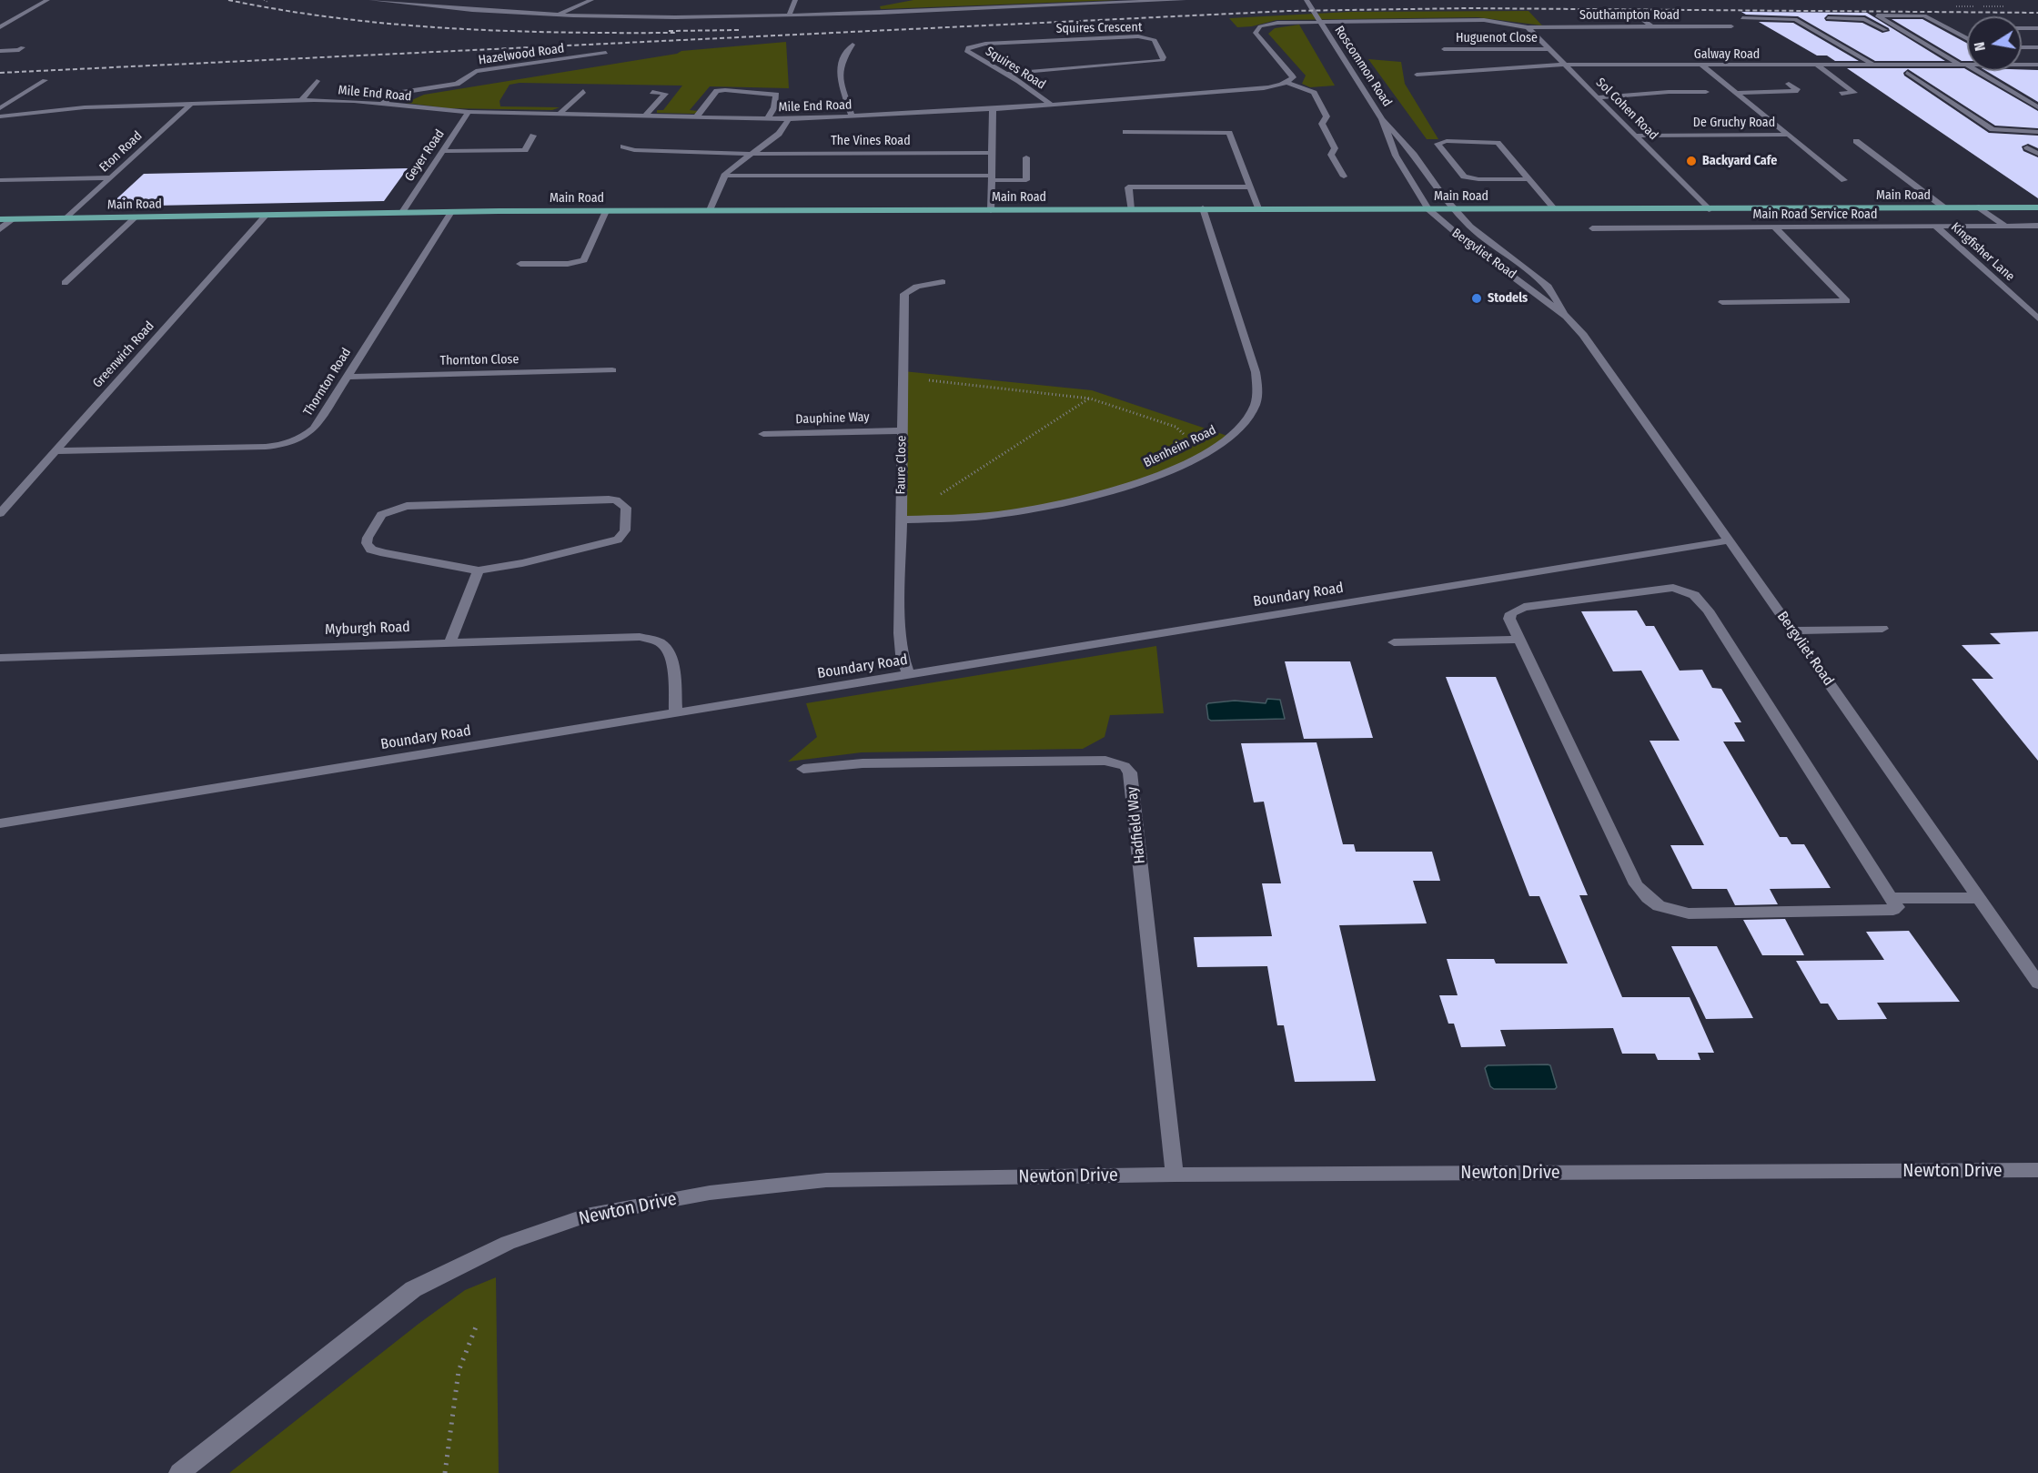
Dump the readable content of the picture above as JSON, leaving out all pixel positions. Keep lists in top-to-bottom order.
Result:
{
  "streets": {
    "main road": ["Main Road"],
    "street": [
      "Southampton Road",
      "Squires Crescent",
      "Huguenot Close",
      "Hazelwood Road",
      "Galway Road",
      "Roscommon Road",
      "Squires Road",
      "Mile End Road",
      "Sol Cohen Road",
      "De Gruchy Road",
      "The Vines Road",
      "Eton Road",
      "Geyer Road",
      "Main Road Service Road",
      "Kingfisher Lane",
      "Bergvliet Road",
      "Greenwich Road",
      "Thornton Close",
      "Thornton Road",
      "Dauphine Way",
      "Blenheim Road",
      "Faure Close",
      "Boundary Road",
      "Myburgh Road",
      "Hadfield Way",
      "Newton Drive"
    ]
  },
  "crossings": [
    ["Southampton Road", "Sol Cohen Road"],
    ["Squires Crescent", "Squires Road"],
    ["Huguenot Close", "Sol Cohen Road"],
    ["Hazelwood Road", "Mile End Road"],
    ["Galway Road", "Sol Cohen Road"],
    ["Galway Road", "De Gruchy Road"],
    ["Roscommon Road", "Main Road"],
    ["Roscommon Road", "Bergvliet Road"],
    ["Squires Road", "Mile End Road"],
    ["Mile End Road", "Eton Road"],
    ["Mile End Road", "Geyer Road"],
    ["Sol Cohen Road", "De Gruchy Road"],
    ["Sol Cohen Road", "Main Road"],
    ["Eton Road", "Main Road"],
    ["Geyer Road", "Main Road"],
    ["Main Road", "Bergvliet Road"],
    ["Main Road", "Greenwich Road"],
    ["Main Road", "Thornton Road"],
    ["Main Road", "Blenheim Road"],
    ["Main Road Service Road", "Kingfisher Lane"],
    ["Bergvliet Road", "Boundary Road"],
    ["Greenwich Road", "Thornton Road"],
    ["Thornton Close", "Thornton Road"],
    ["Dauphine Way", "Faure Close"],
    ["Blenheim Road", "Faure Close"],
    ["Faure Close", "Boundary Road"],
    ["Boundary Road", "Myburgh Road"],
    ["Hadfield Way", "Newton Drive"]
  ],
  "places": ["Backyard Cafe", "Stodels"],
  "north": "left"
}
